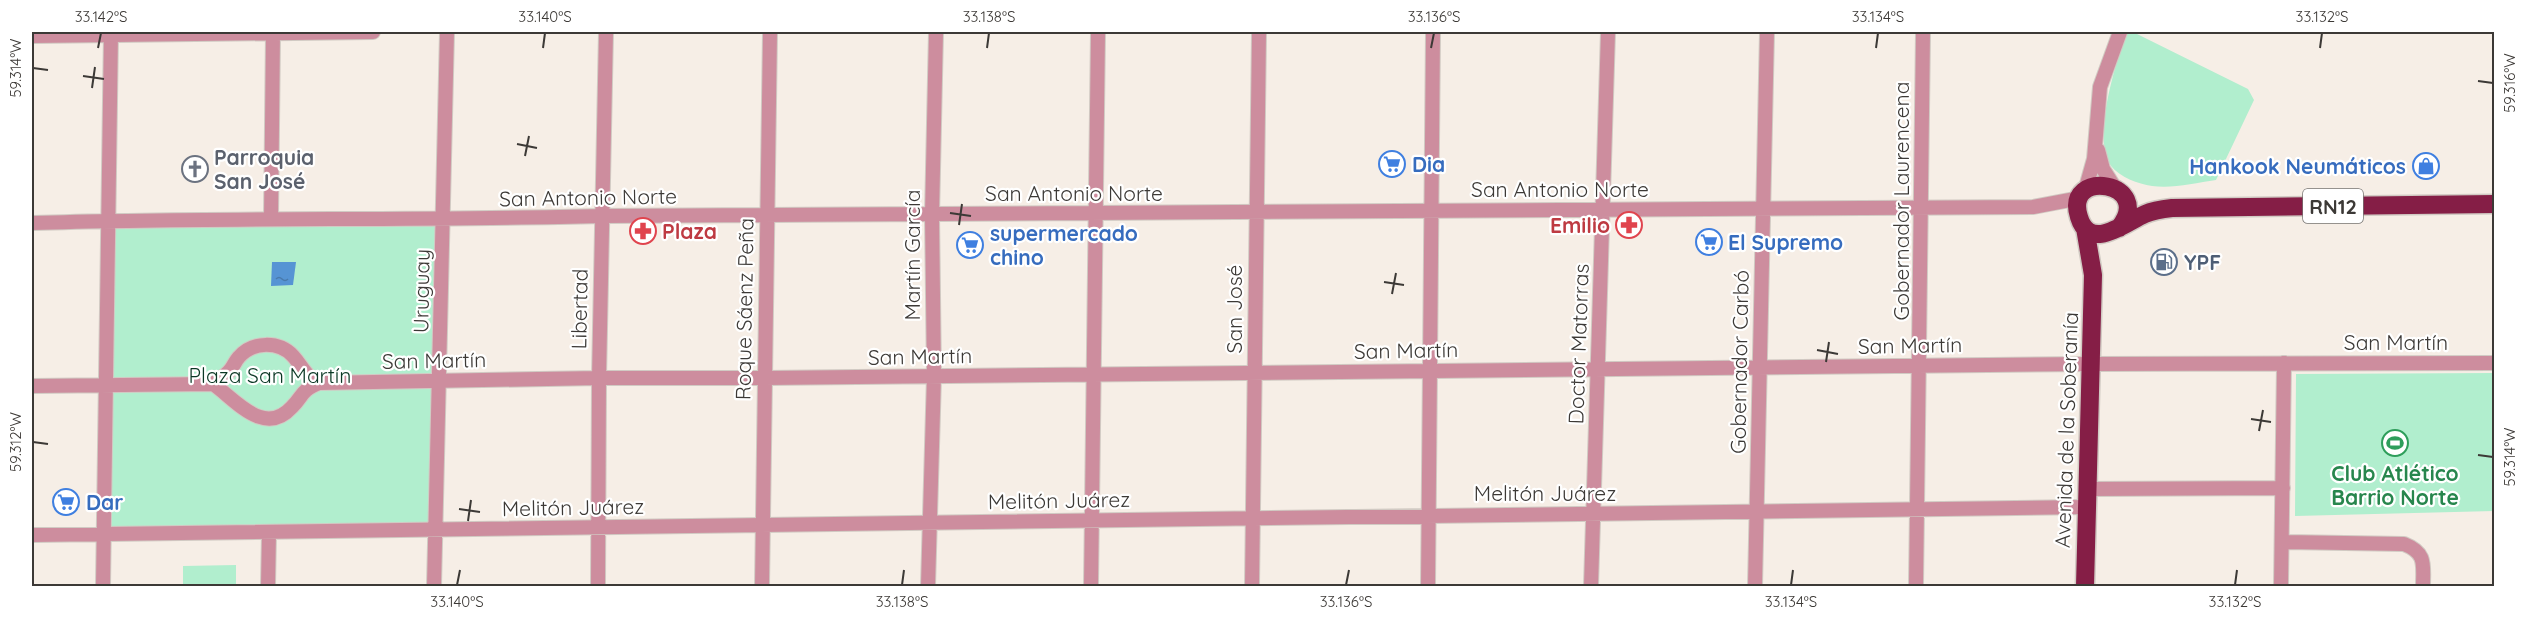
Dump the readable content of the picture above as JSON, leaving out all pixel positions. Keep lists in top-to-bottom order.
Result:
{
  "streets": {
    "highway": ["RN12", "Avenida de la Soberanía"],
    "street": [
      "San Antonio Norte",
      "Gobernador Laurencena",
      "Martín García",
      "Uruguay",
      "Libertad",
      "Roque Sáenz Peña",
      "San José",
      "San Martín",
      "Doctor Matorras",
      "Gobernador Carbó",
      "Melitón Juárez"
    ]
  },
  "crossings": [
    ["San Antonio Norte", "Gobernador Laurencena"],
    ["San Antonio Norte", "RN12"],
    ["San Antonio Norte", "Martín García"],
    ["San Antonio Norte", "Uruguay"],
    ["San Antonio Norte", "Libertad"],
    ["San Antonio Norte", "Roque Sáenz Peña"],
    ["San Antonio Norte", "San José"],
    ["San Antonio Norte", "Doctor Matorras"],
    ["San Antonio Norte", "Gobernador Carbó"],
    ["San Antonio Norte", "Avenida de la Soberanía"],
    ["Gobernador Laurencena", "San Martín"],
    ["Gobernador Laurencena", "Melitón Juárez"],
    ["RN12", "Avenida de la Soberanía"],
    ["Martín García", "San Martín"],
    ["Martín García", "Melitón Juárez"],
    ["Uruguay", "San Martín"],
    ["Uruguay", "Melitón Juárez"],
    ["Libertad", "San Martín"],
    ["Libertad", "Melitón Juárez"],
    ["Roque Sáenz Peña", "San Martín"],
    ["Roque Sáenz Peña", "Melitón Juárez"],
    ["San José", "San Martín"],
    ["San José", "Melitón Juárez"],
    ["San Martín", "Doctor Matorras"],
    ["San Martín", "Gobernador Carbó"],
    ["San Martín", "Avenida de la Soberanía"],
    ["Doctor Matorras", "Melitón Juárez"],
    ["Gobernador Carbó", "Melitón Juárez"],
    ["Avenida de la Soberanía", "Melitón Juárez"]
  ],
  "parks": ["Plaza San Martín"],
  "places": {
    "supermarket": [
      "Dia",
      "El Supremo",
      "supermercado chino",
      "Dar"
    ],
    "shop": ["Hankook Neumáticos"],
    "church": ["Parroquia San José"],
    "pharmacy": ["Emilio", "Plaza"],
    "fuel station": ["YPF"],
    "sports": ["Club Atlético Barrio Norte"]
  },
  "coordinates": [
    "33.142°S",
    "33.140°S",
    "33.138°S",
    "33.136°S",
    "33.134°S",
    "33.132°S",
    "59.314°W",
    "59.316°W",
    "59.312°W"
  ]
}
